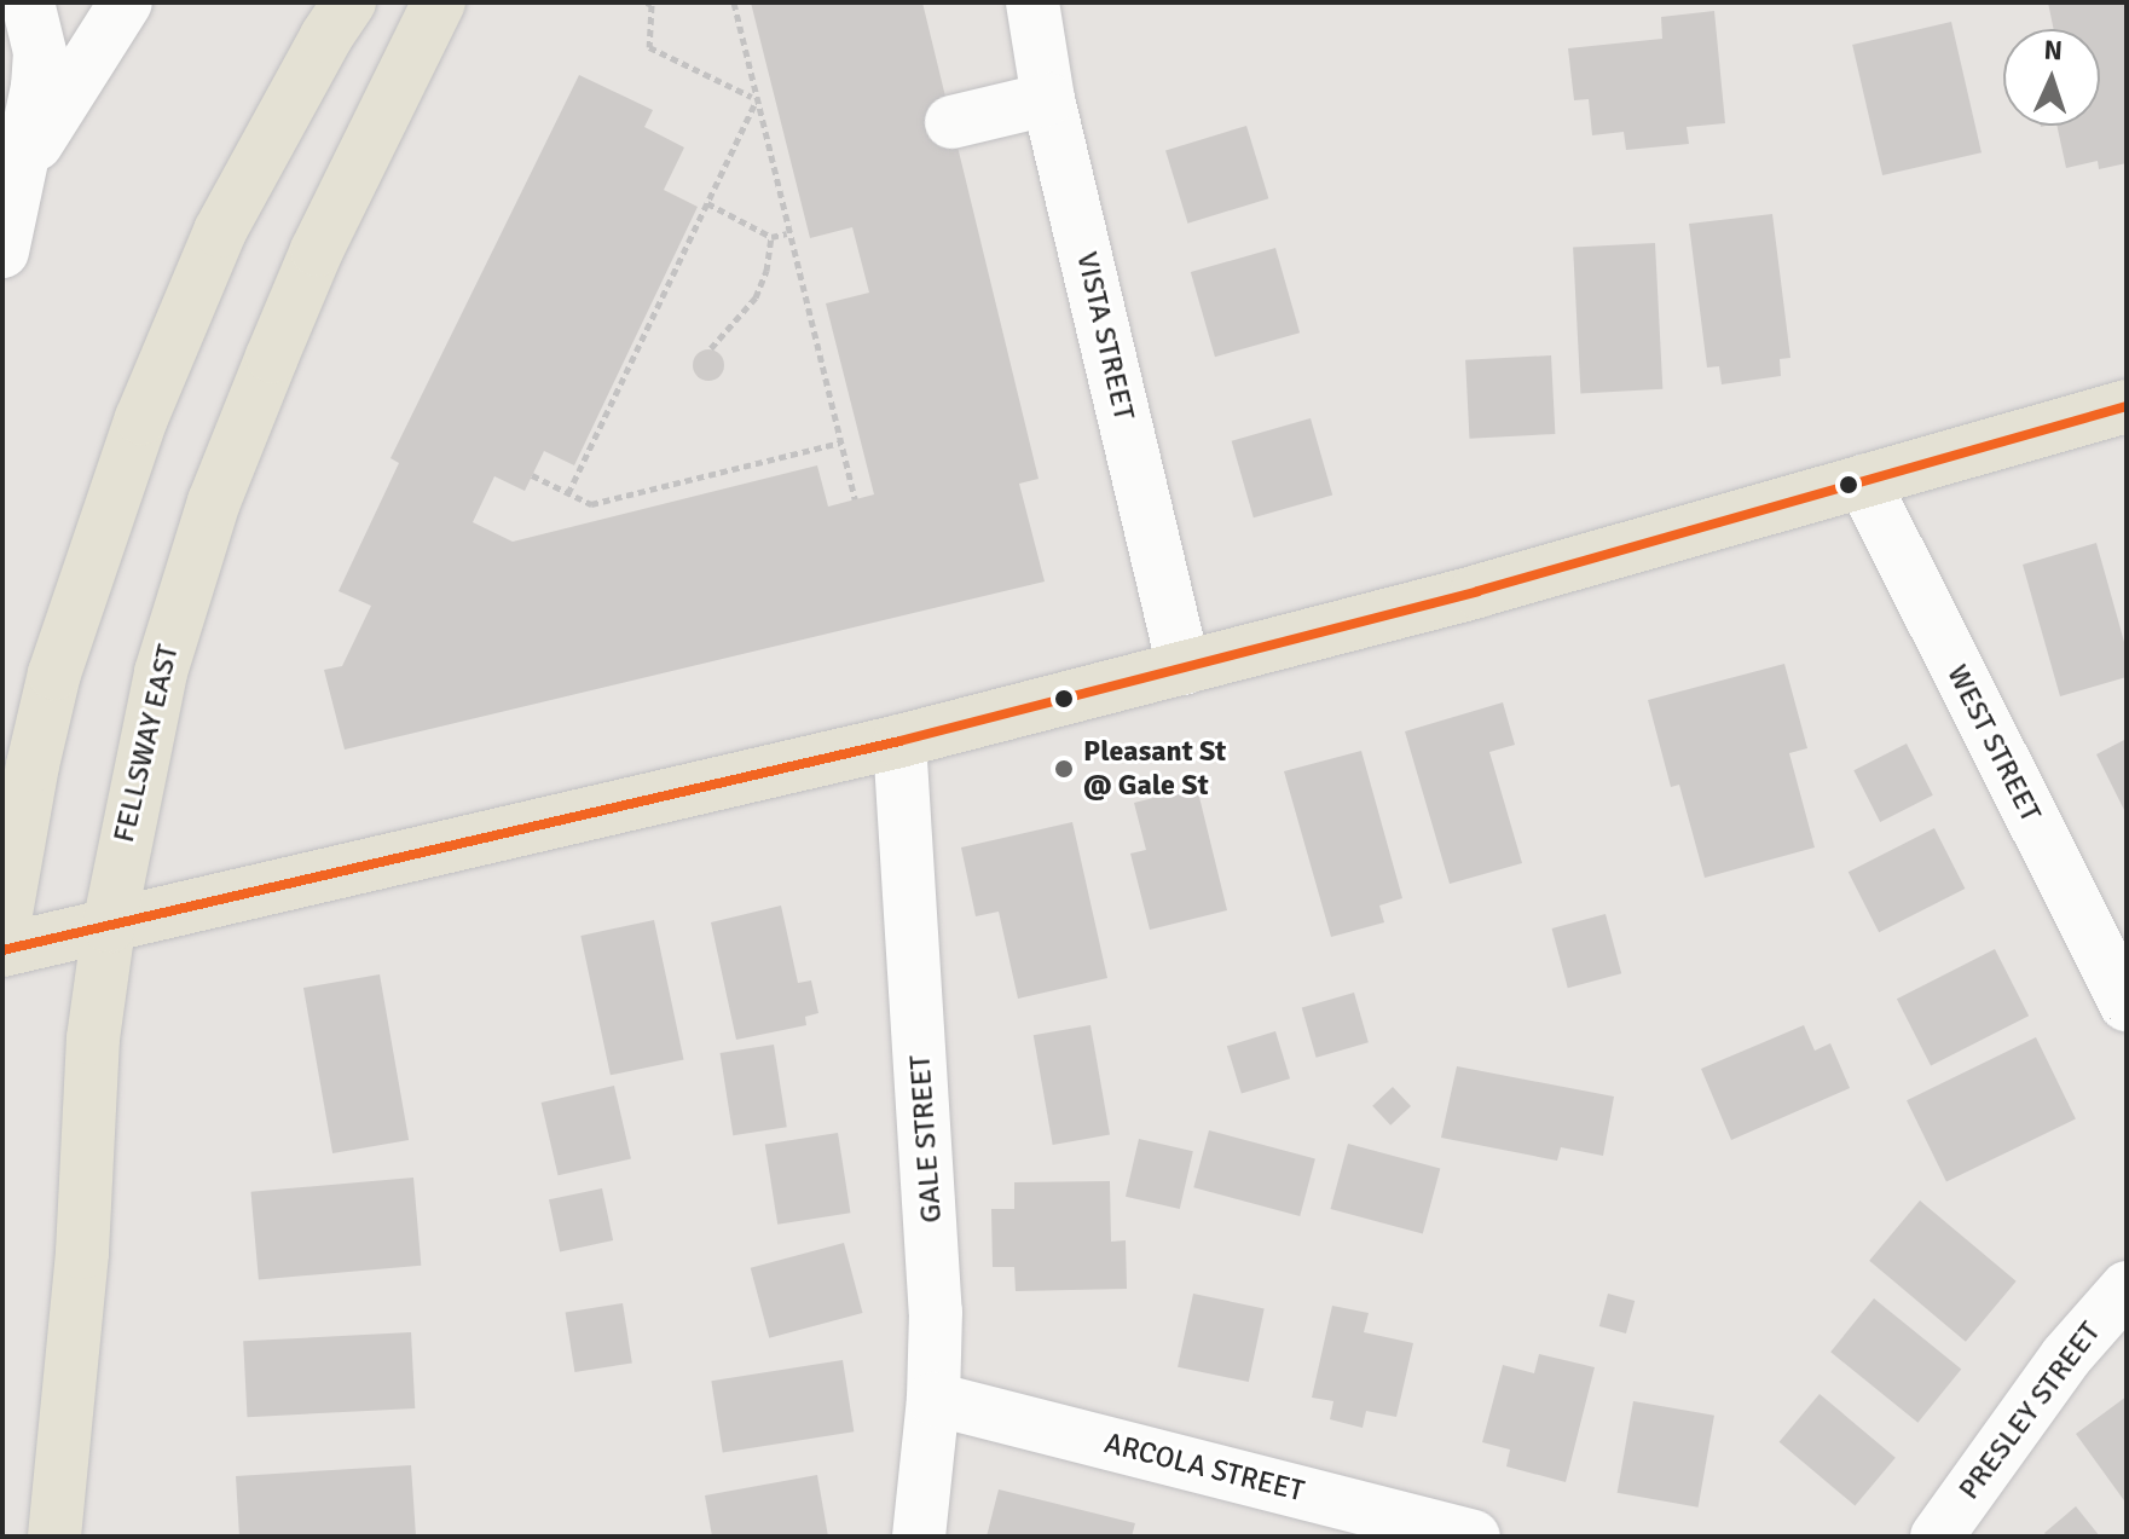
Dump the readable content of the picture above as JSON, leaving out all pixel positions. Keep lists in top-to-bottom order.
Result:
{
  "streets": {
    "main road": ["FELLSWAY EAST"],
    "street": [
      "VISTA STREET",
      "WEST STREET",
      "GALE STREET",
      "PRESLEY STREET",
      "ARCOLA STREET"
    ]
  },
  "crossings": [
    ["GALE STREET", "ARCOLA STREET"]
  ],
  "places": ["Pleasant St @ Gale St"],
  "north": "top"
}
